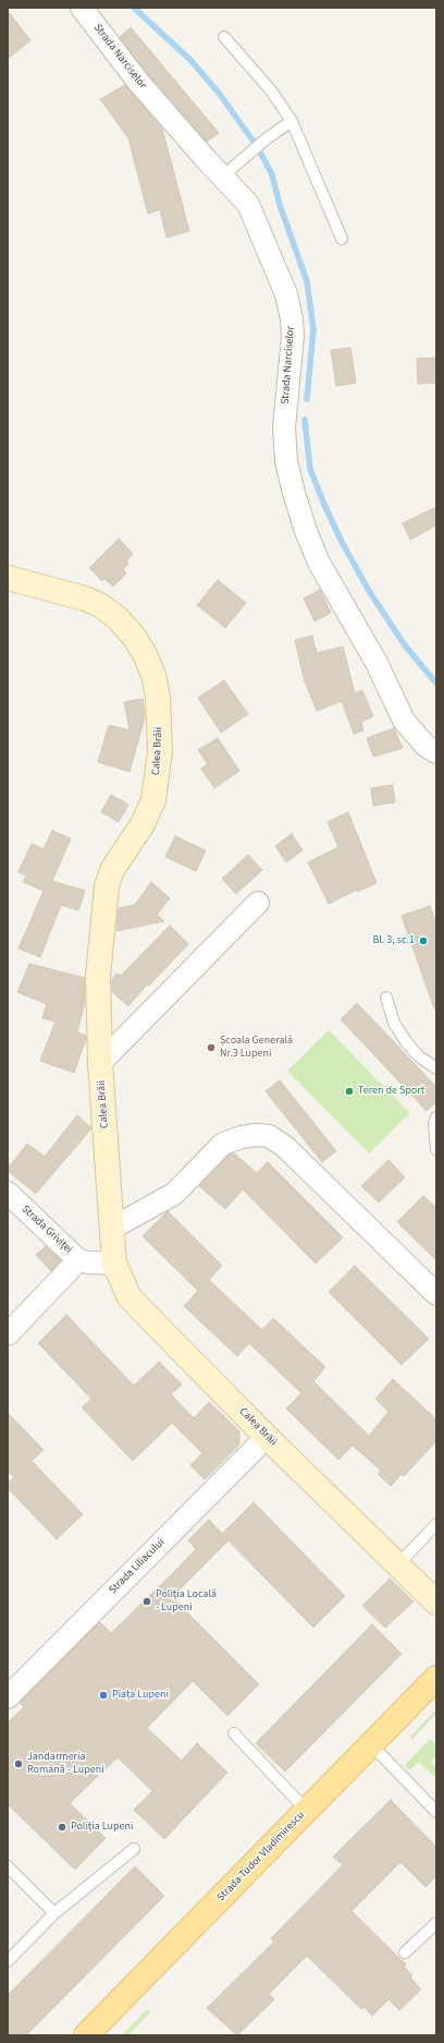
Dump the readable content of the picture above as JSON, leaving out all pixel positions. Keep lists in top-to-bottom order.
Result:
{
  "streets": {
    "main road": ["Calea Brăii", "Strada Tudor Vladimirescu"],
    "street": ["Strada Narciselor", "Strada Griviţei", "Strada Liliacului"]
  },
  "crossings": [
    ["Calea Brăii", "Strada Griviţei"],
    ["Calea Brăii", "Strada Liliacului"]
  ],
  "places": [
    "Bl. 3, sc.1",
    "Școala Generală Nr.3 Lupeni",
    "Teren de Sport",
    "Poliția Locală - Lupeni",
    "Piața Lupeni",
    "Jandarmeria Română - Lupeni",
    "Poliția Lupeni"
  ]
}
